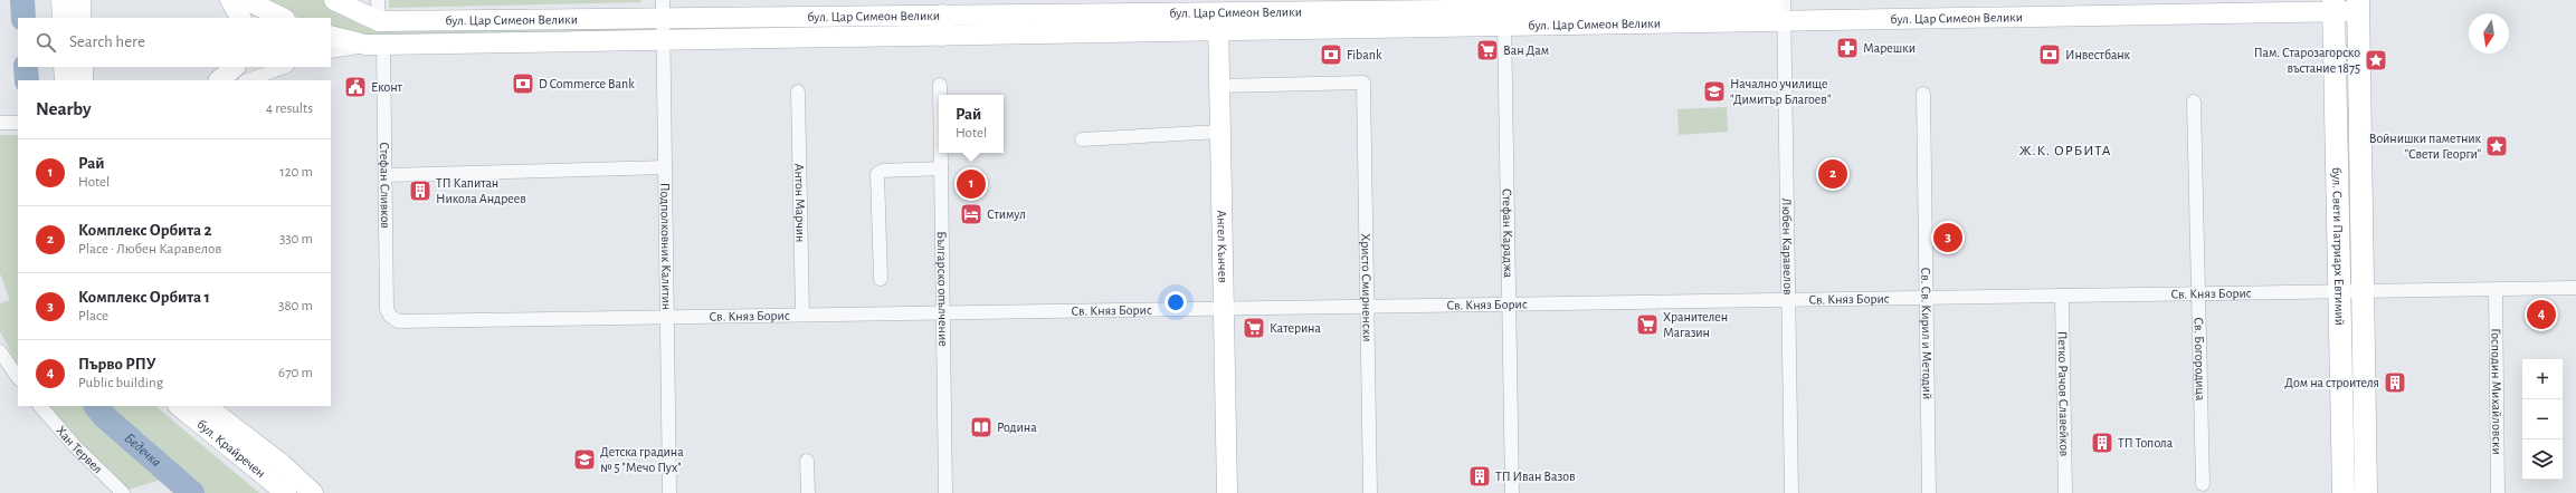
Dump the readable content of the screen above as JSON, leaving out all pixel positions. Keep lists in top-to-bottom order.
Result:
{
  "streets": {
    "main road": [
      "бул. Цар Симеон Велики",
      "Ангел Кънчев",
      "бул. Свети Патриарх Евтимий",
      "бул. Крайречен"
    ],
    "street": [
      "Стефан Сливков",
      "Антон Марчин",
      "Стефан Караджа",
      "Подполковник Калитин",
      "Любен Каравелов",
      "Христо Смирненски",
      "Българско опълчение",
      "Св. Княз Борис",
      "Св. Св. Кирил и Методий",
      "Св. Богородица",
      "Господин Михайловски",
      "Петко Рачов Славейков",
      "Хан Тервел"
    ]
  },
  "crossings": [
    ["бул. Цар Симеон Велики", "Стефан Сливков"],
    ["бул. Цар Симеон Велики", "Стефан Караджа"],
    ["бул. Цар Симеон Велики", "Подполковник Калитин"],
    ["бул. Цар Симеон Велики", "Ангел Кънчев"],
    ["бул. Цар Симеон Велики", "Любен Каравелов"],
    ["бул. Цар Симеон Велики", "бул. Свети Патриарх Евтимий"],
    ["Стефан Сливков", "Св. Княз Борис"],
    ["Антон Марчин", "Св. Княз Борис"],
    ["Стефан Караджа", "Св. Княз Борис"],
    ["Подполковник Калитин", "Св. Княз Борис"],
    ["Ангел Кънчев", "Христо Смирненски"],
    ["Ангел Кънчев", "Св. Княз Борис"],
    ["Любен Каравелов", "Св. Княз Борис"],
    ["бул. Свети Патриарх Евтимий", "Св. Княз Борис"],
    ["Христо Смирненски", "Св. Княз Борис"],
    ["Българско опълчение", "Св. Княз Борис"],
    ["Св. Княз Борис", "Св. Св. Кирил и Методий"],
    ["Св. Княз Борис", "Св. Богородица"],
    ["Св. Княз Борис", "Господин Михайловски"],
    ["Св. Княз Борис", "Петко Рачов Славейков"]
  ],
  "districts": ["Ж.К. ОРБИТА"],
  "water": ["Бедечка"],
  "places": {
    "pharmacy": ["Марешки"],
    "supermarket": ["Ван Дам", "Хранителен Магазин", "Катерина"],
    "bank": ["Fibank", "Инвестбанк", "D Commerce Bank"],
    "place": ["Пам. Старозагорско въстание 1875", "Войнишки паметник \"Свети Георги\""],
    "public building": ["Еконт"],
    "school or university": ["Начално училище \"Димитър Благоев\"", "Детска градина № 5 \"Мечо Пух\""],
    "building": [
      "ТП Капитан Никола Андреев",
      "Дом на строителя",
      "ТП Топола",
      "ТП Иван Вазов"
    ],
    "hotel": ["Стимул"],
    "library": ["Родина"]
  },
  "north": "bottom",
  "page": {
    "search": "Search here",
    "heading": ["Nearby", "4 results"],
    "popup": ["Рай", "Hotel"],
    "list": [
      {
        "mark": "1",
        "name": "Рай",
        "note": "Hotel",
        "value": "120 m"
      },
      {
        "mark": "2",
        "name": "Комплекс Орбита 2",
        "note": "Place · Любен Каравелов",
        "value": "330 m"
      },
      {
        "mark": "3",
        "name": "Комплекс Орбита 1",
        "note": "Place",
        "value": "380 m"
      },
      {
        "mark": "4",
        "name": "Първо РПУ",
        "note": "Public building",
        "value": "670 m"
      }
    ],
    "pins": [
      "2",
      "1",
      "3",
      "4"
    ],
    "map_buttons": ["+", "−"]
  }
}
